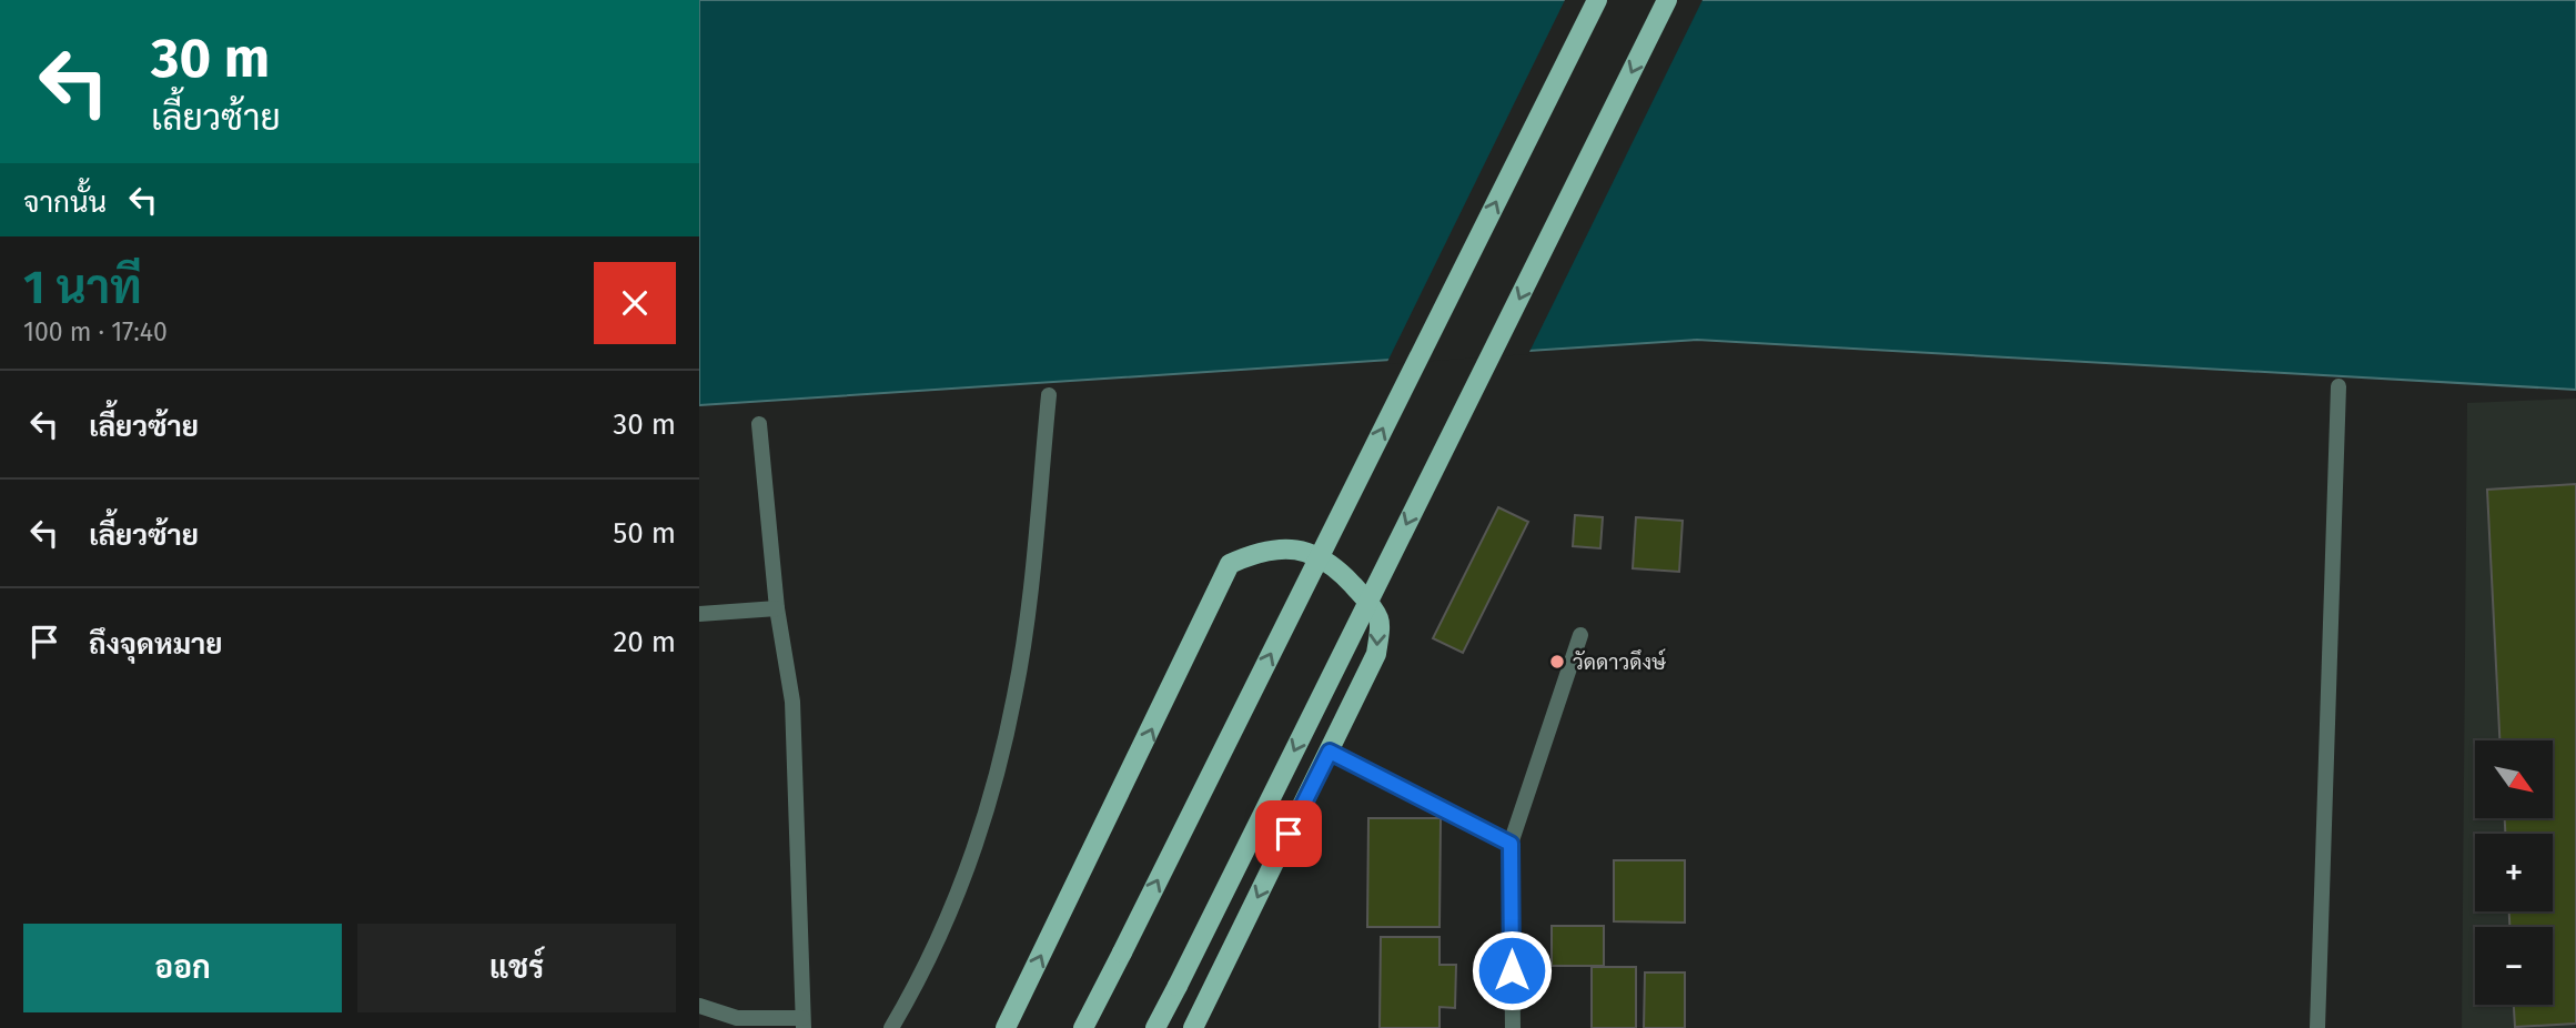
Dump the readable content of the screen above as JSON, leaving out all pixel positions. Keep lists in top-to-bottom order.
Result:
{
  "places": ["วัดดาวดึงษ์"],
  "north": "bottom right",
  "page": {
    "turn": ["30 m", "เลี้ยวซ้าย"],
    "then": "จากนั้น",
    "heading": ["1 นาที", "100 m · 17:40"],
    "list": [
      {
        "name": "เลี้ยวซ้าย",
        "value": "30 m"
      },
      {
        "name": "เลี้ยวซ้าย",
        "value": "50 m"
      },
      {
        "name": "ถึงจุดหมาย",
        "value": "20 m"
      }
    ],
    "map_buttons": ["+", "−"],
    "buttons": ["ออก", "แชร์"]
  }
}
